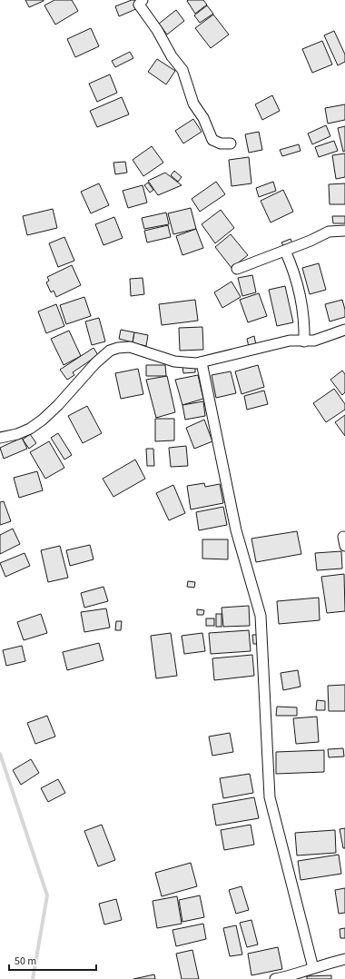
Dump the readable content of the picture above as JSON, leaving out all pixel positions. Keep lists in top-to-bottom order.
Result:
{
  "scale_bar": "50 m"
}
